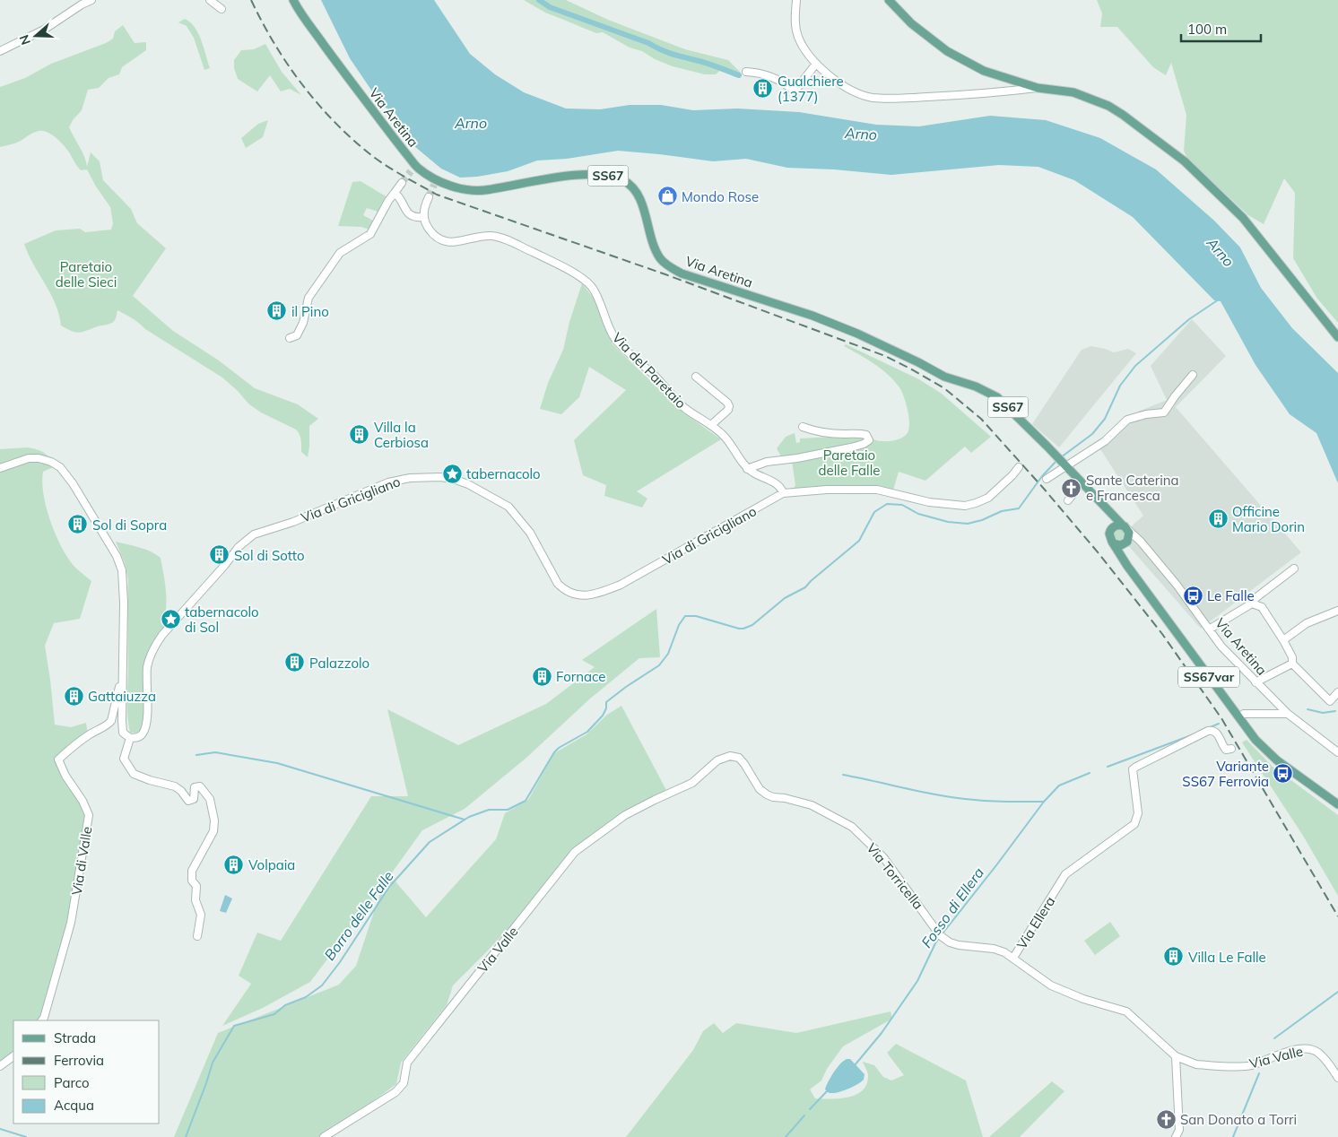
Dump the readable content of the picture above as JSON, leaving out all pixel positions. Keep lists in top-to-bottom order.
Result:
{
  "streets": {
    "main road": ["Via Aretina", "SS67", "SS67var"],
    "street": [
      "Via del Paretaio",
      "Via di Gricigliano",
      "Via di Valle",
      "Via Torricella",
      "Via Ellera",
      "Via Valle"
    ]
  },
  "crossings": [
    ["Via Aretina", "SS67var"],
    ["Via del Paretaio", "Via di Gricigliano"],
    ["Via Torricella", "Via Ellera"],
    ["Via Torricella", "Via Valle"],
    ["Via Ellera", "Via Valle"]
  ],
  "water": ["Arno", "Fosso di Ellera", "Borro delle Falle"],
  "parks": ["Paretaio delle Sieci", "Paretaio delle Falle"],
  "places": {
    "building": [
      "Gualchiere (1377)",
      "il Pino",
      "Villa la Cerbiosa",
      "Officine Mario Dorin",
      "Sol di Sopra",
      "Sol di Sotto",
      "Palazzolo",
      "Fornace",
      "Gattaiuzza",
      "Volpaia",
      "Villa Le Falle"
    ],
    "shop": ["Mondo Rose"],
    "place": ["tabernacolo", "tabernacolo di Sol"],
    "church": ["Sante Caterina e Francesca", "San Donato a Torri"],
    "bus stop": ["Le Falle", "Variante SS67 Ferrovia"]
  },
  "legend": [
    "Strada",
    "Ferrovia",
    "Parco",
    "Acqua"
  ],
  "scale_bar": "100 m",
  "north": "left"
}
